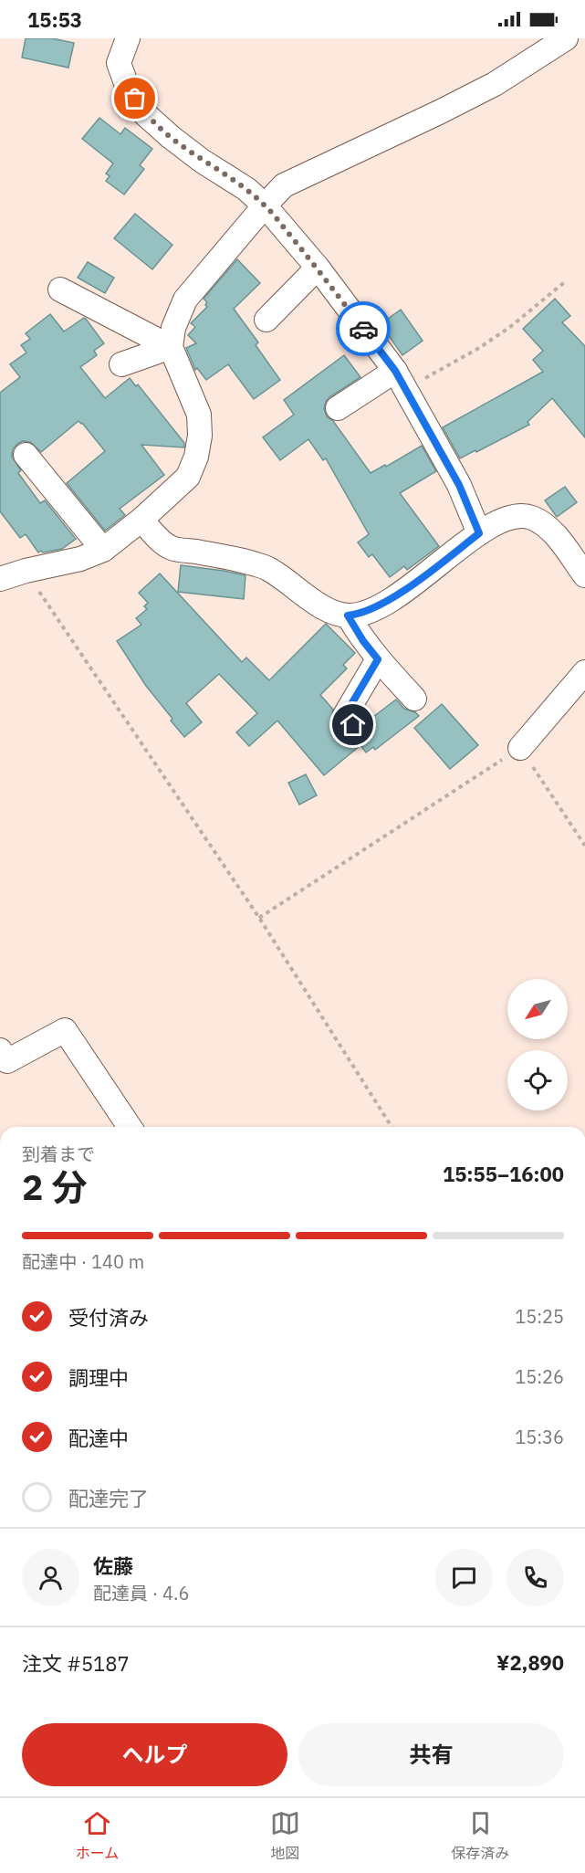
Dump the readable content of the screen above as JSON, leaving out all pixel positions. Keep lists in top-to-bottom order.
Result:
{
  "north": "bottom left",
  "page": {
    "status": "15:53",
    "heading": ["2 分", "到着まで", "15:55–16:00"],
    "panel": [
      "佐藤",
      "配達員 · 4.6",
      "注文 #5187",
      "¥2,890"
    ],
    "bar": "配達中 · 140 m",
    "list": [
      ["受付済み", "15:25"],
      ["調理中", "15:26"],
      ["配達中", "15:36"],
      "配達完了"
    ],
    "buttons": ["ヘルプ", "共有"],
    "tabs": ["ホーム", "地図", "保存済み"]
  }
}
